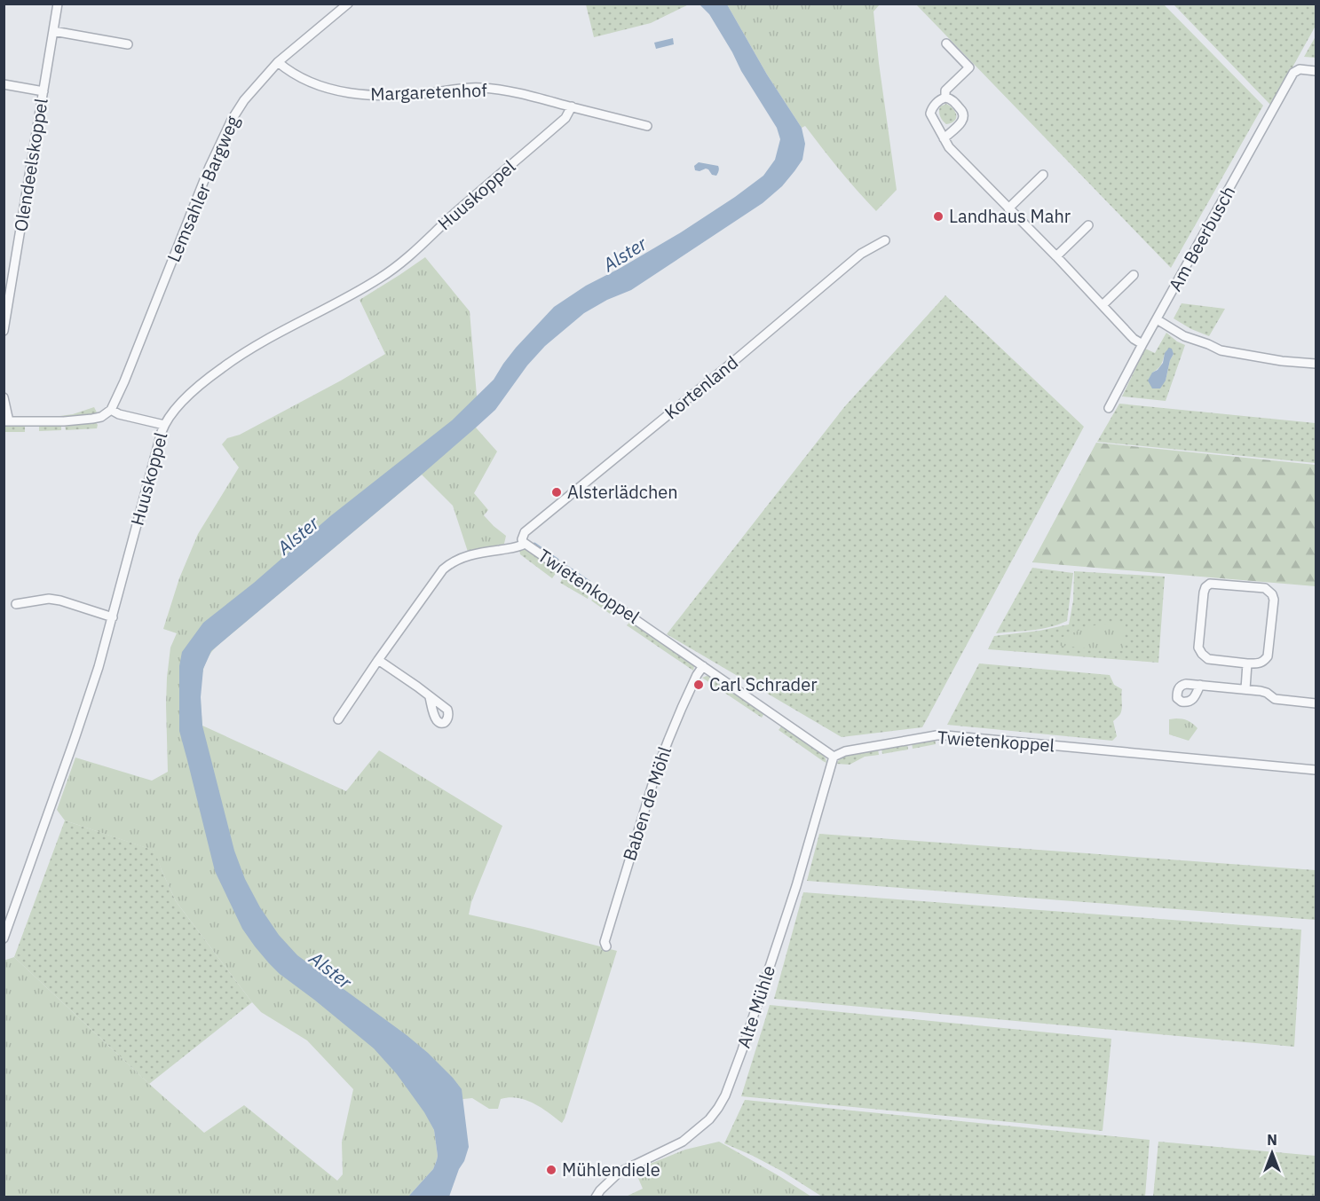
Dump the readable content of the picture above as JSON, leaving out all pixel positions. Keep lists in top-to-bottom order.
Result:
{
  "streets": {
    "street": [
      "Margaretenhof",
      "Olendeelskoppel",
      "Lemsahler Bargweg",
      "Huuskoppel",
      "Am Beerbusch",
      "Kortenland",
      "Twietenkoppel",
      "Baben de Möhl",
      "Alte Mühle"
    ]
  },
  "crossings": [
    ["Margaretenhof", "Lemsahler Bargweg"],
    ["Margaretenhof", "Huuskoppel"],
    ["Kortenland", "Twietenkoppel"],
    ["Twietenkoppel", "Baben de Möhl"],
    ["Twietenkoppel", "Alte Mühle"]
  ],
  "water": ["Alster"],
  "places": [
    "Landhaus Mahr",
    "Alsterlädchen",
    "Carl Schrader",
    "Mühlendiele"
  ],
  "north": "top"
}
